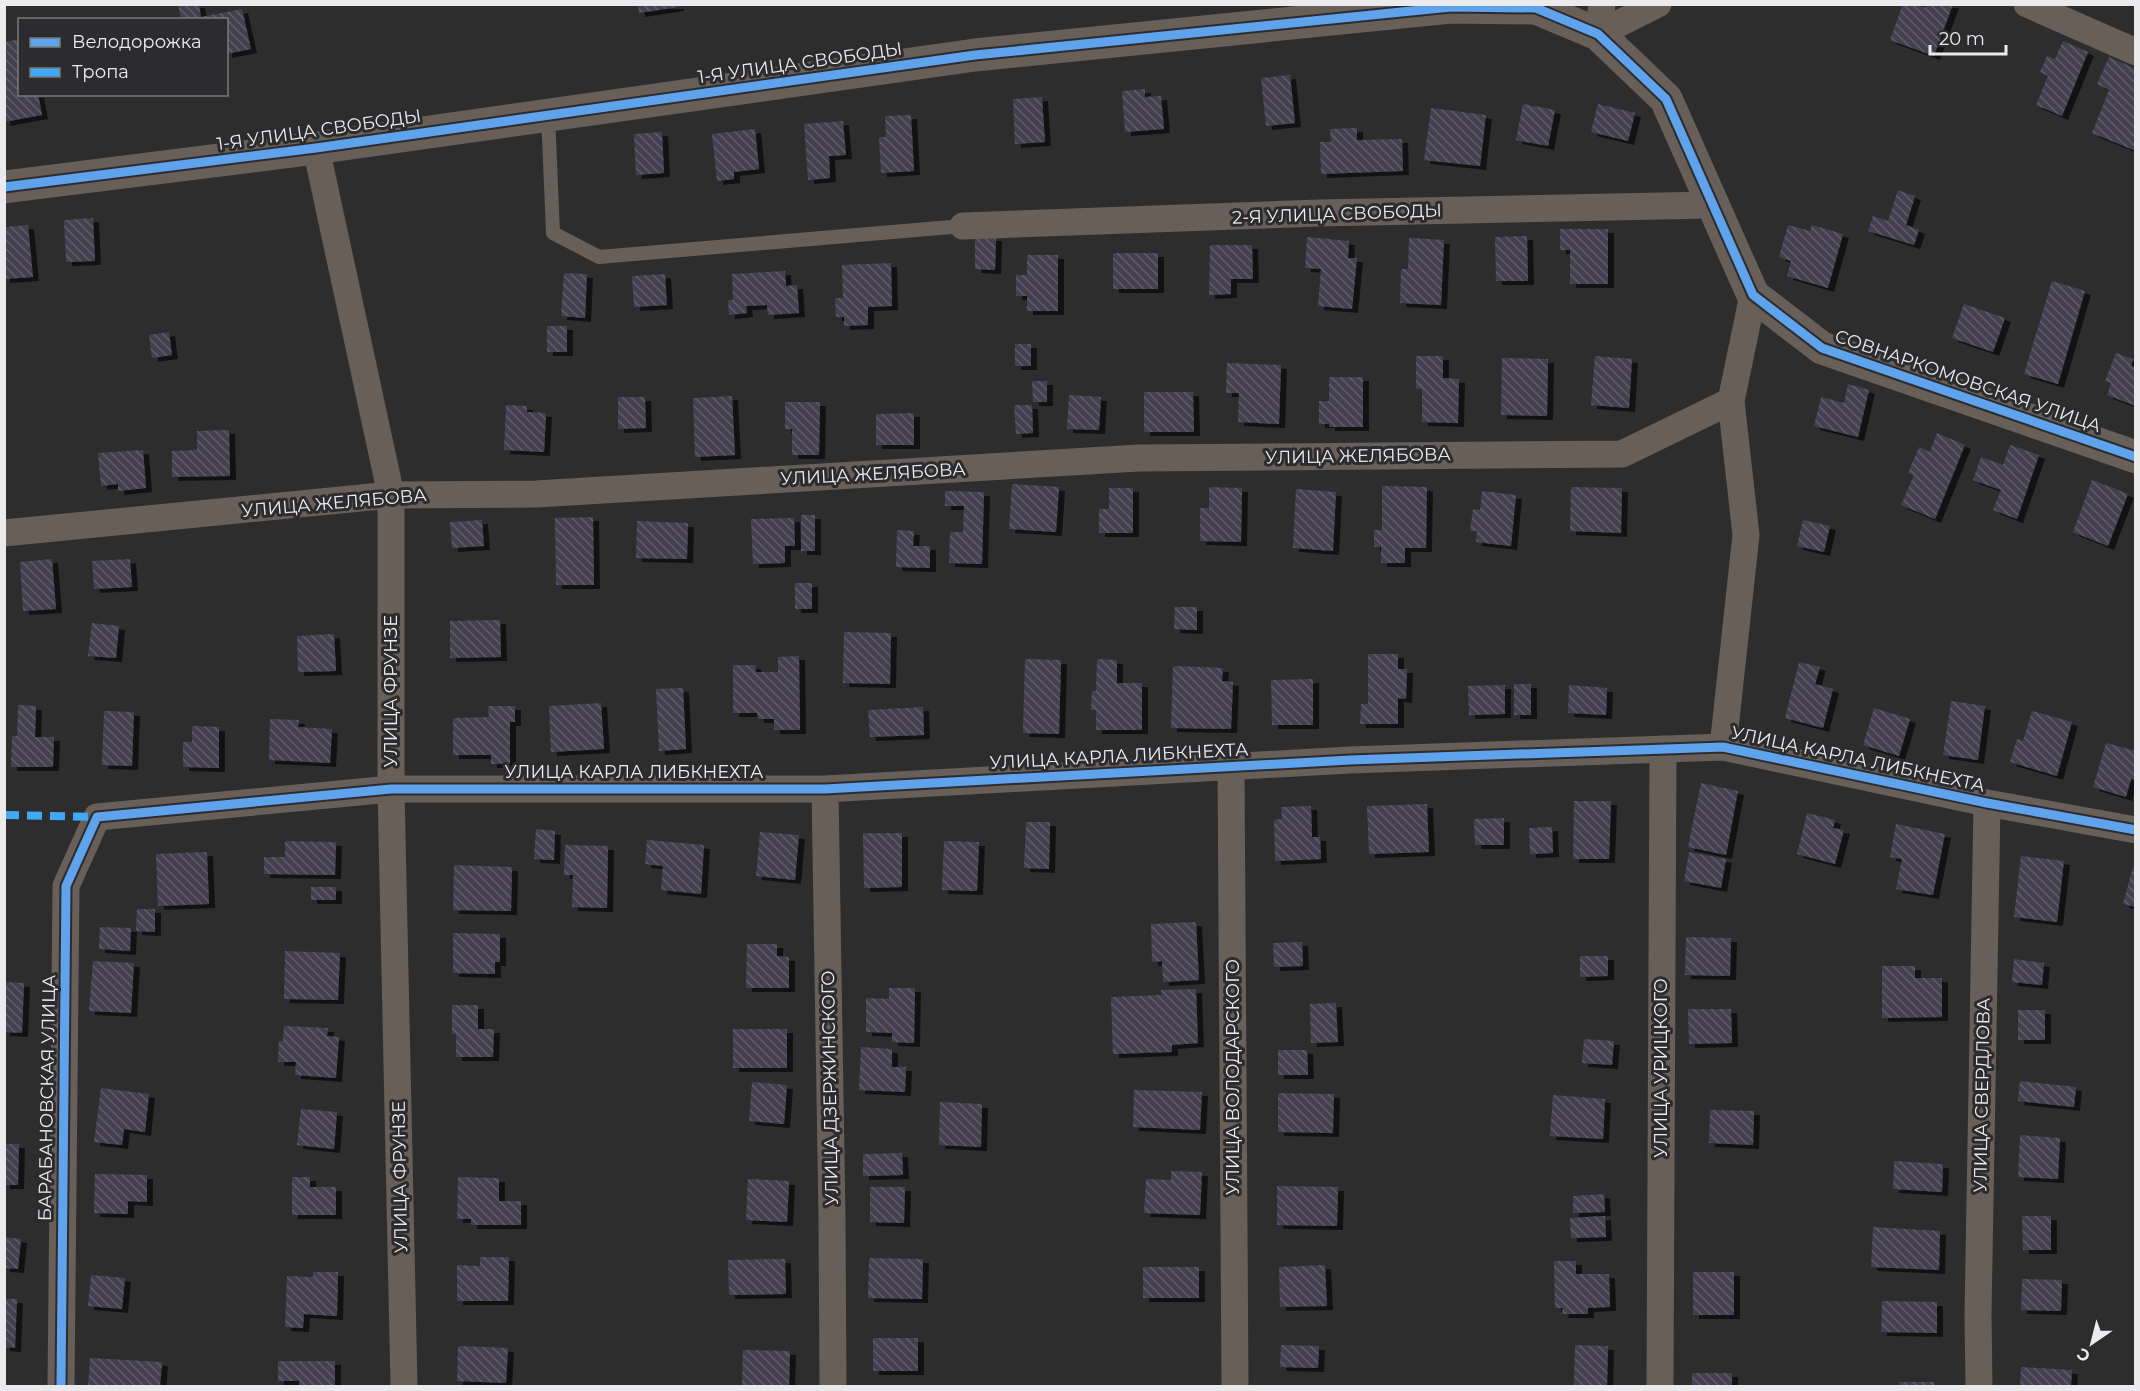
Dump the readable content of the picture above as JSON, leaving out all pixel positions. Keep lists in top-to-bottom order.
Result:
{
  "streets": {
    "street": [
      "1-Я УЛИЦА СВОБОДЫ",
      "2-Я УЛИЦА СВОБОДЫ",
      "СОВНАРКОМОВСКАЯ УЛИЦА",
      "УЛИЦА ЖЕЛЯБОВА",
      "УЛИЦА ФРУНЗЕ",
      "УЛИЦА КАРЛА ЛИБКНЕХТА",
      "УЛИЦА УРИЦКОГО",
      "УЛИЦА ВОЛОДАРСКОГО",
      "УЛИЦА ДЗЕРЖИНСКОГО",
      "УЛИЦА СВЕРДЛОВА",
      "БАРАБАНОВСКАЯ УЛИЦА"
    ]
  },
  "crossings": [
    ["1-Я УЛИЦА СВОБОДЫ", "СОВНАРКОМОВСКАЯ УЛИЦА"],
    ["1-Я УЛИЦА СВОБОДЫ", "УЛИЦА ФРУНЗЕ"],
    ["2-Я УЛИЦА СВОБОДЫ", "СОВНАРКОМОВСКАЯ УЛИЦА"],
    ["УЛИЦА ЖЕЛЯБОВА", "УЛИЦА ФРУНЗЕ"],
    ["УЛИЦА ФРУНЗЕ", "УЛИЦА КАРЛА ЛИБКНЕХТА"],
    ["УЛИЦА КАРЛА ЛИБКНЕХТА", "УЛИЦА УРИЦКОГО"],
    ["УЛИЦА КАРЛА ЛИБКНЕХТА", "УЛИЦА ВОЛОДАРСКОГО"],
    ["УЛИЦА КАРЛА ЛИБКНЕХТА", "УЛИЦА ДЗЕРЖИНСКОГО"],
    ["УЛИЦА КАРЛА ЛИБКНЕХТА", "УЛИЦА СВЕРДЛОВА"],
    ["УЛИЦА КАРЛА ЛИБКНЕХТА", "БАРАБАНОВСКАЯ УЛИЦА"]
  ],
  "legend": ["Велодорожка", "Тропа"],
  "scale_bar": "20 m",
  "north": "bottom left"
}
